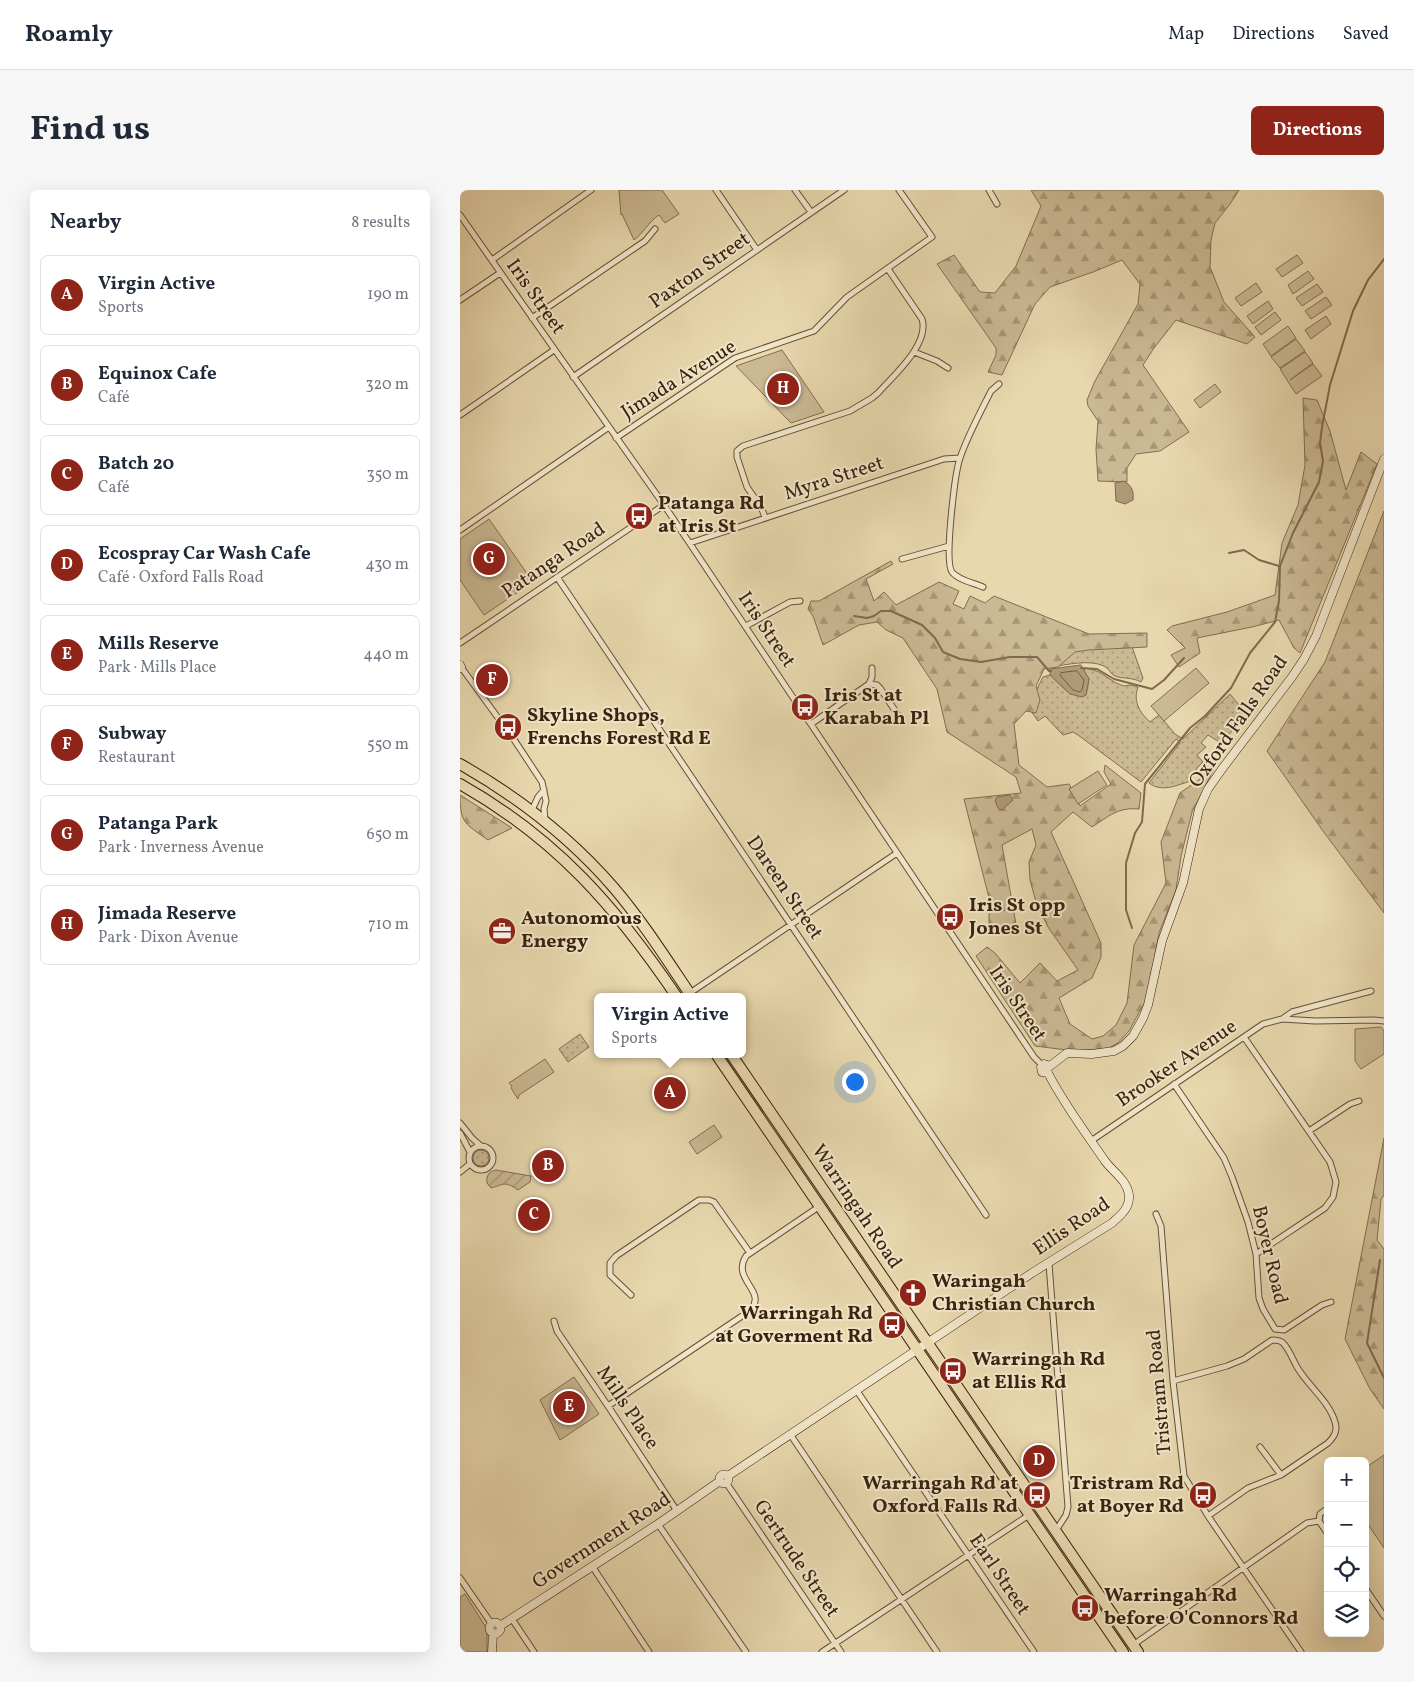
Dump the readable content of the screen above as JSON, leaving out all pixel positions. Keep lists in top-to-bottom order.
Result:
{
  "streets": {
    "highway": ["Warringah Road"],
    "street": [
      "Paxton Street",
      "Iris Street",
      "Jimada Avenue",
      "Myra Street",
      "Patanga Road",
      "Oxford Falls Road",
      "Dareen Street",
      "Brooker Avenue",
      "Ellis Road",
      "Boyer Road",
      "Tristram Road",
      "Mills Place",
      "Government Road",
      "Gertrude Street",
      "Earl Street"
    ]
  },
  "crossings": [
    ["Paxton Street", "Iris Street"],
    ["Iris Street", "Jimada Avenue"],
    ["Iris Street", "Myra Street"],
    ["Iris Street", "Patanga Road"],
    ["Iris Street", "Oxford Falls Road"],
    ["Patanga Road", "Dareen Street"],
    ["Brooker Avenue", "Ellis Road"],
    ["Brooker Avenue", "Boyer Road"],
    ["Warringah Road", "Ellis Road"],
    ["Warringah Road", "Government Road"],
    ["Ellis Road", "Government Road"],
    ["Mills Place", "Government Road"],
    ["Government Road", "Gertrude Street"],
    ["Government Road", "Earl Street"]
  ],
  "places": {
    "bus stop": [
      "Patanga Rd at Iris St",
      "Iris St at Karabah Pl",
      "Skyline Shops, Frenchs Forest Rd E",
      "Iris St opp Jones St",
      "Warringah Rd at Goverment Rd",
      "Warringah Rd at Ellis Rd",
      "Warringah Rd at Oxford Falls Rd",
      "Tristram Rd at Boyer Rd",
      "Warringah Rd before O'Connors Rd"
    ],
    "office": ["Autonomous Energy"],
    "church": ["Waringah Christian Church"]
  },
  "page": {
    "header": "Roamly",
    "nav": ["Map", "Directions", "Saved"],
    "title": "Find us",
    "buttons": "Directions",
    "heading": ["Nearby", "8 results"],
    "list": [
      {
        "mark": "A",
        "name": "Virgin Active",
        "note": "Sports",
        "value": "190 m"
      },
      {
        "mark": "B",
        "name": "Equinox Cafe",
        "note": "Café",
        "value": "320 m"
      },
      {
        "mark": "C",
        "name": "Batch 20",
        "note": "Café",
        "value": "350 m"
      },
      {
        "mark": "D",
        "name": "Ecospray Car Wash Cafe",
        "note": "Café · Oxford Falls Road",
        "value": "430 m"
      },
      {
        "mark": "E",
        "name": "Mills Reserve",
        "note": "Park · Mills Place",
        "value": "440 m"
      },
      {
        "mark": "F",
        "name": "Subway",
        "note": "Restaurant",
        "value": "550 m"
      },
      {
        "mark": "G",
        "name": "Patanga Park",
        "note": "Park · Inverness Avenue",
        "value": "650 m"
      },
      {
        "mark": "H",
        "name": "Jimada Reserve",
        "note": "Park · Dixon Avenue",
        "value": "710 m"
      }
    ],
    "pins": [
      "H",
      "G",
      "F",
      "A",
      "B",
      "C",
      "E",
      "D"
    ],
    "popup": ["Virgin Active", "Sports"],
    "map_buttons": ["+", "−"]
  }
}
